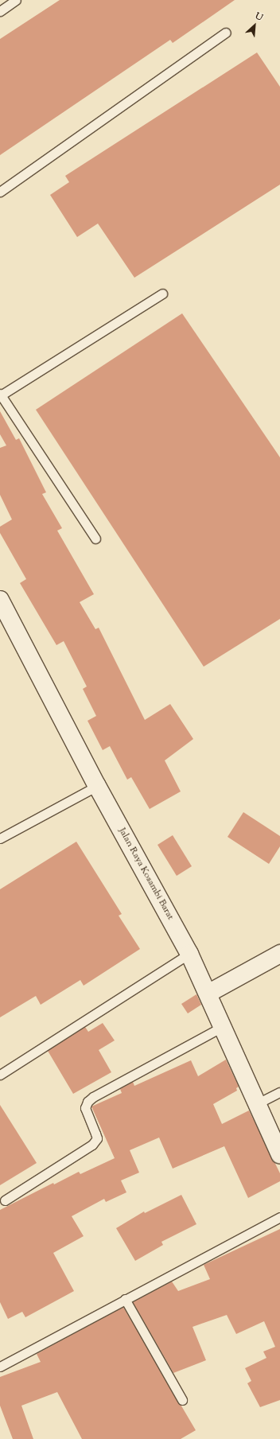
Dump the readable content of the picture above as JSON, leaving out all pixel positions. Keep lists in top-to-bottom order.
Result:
{
  "streets": {
    "main road": ["Jalan Raya Kosambi Barat"]
  },
  "north": "top right"
}
